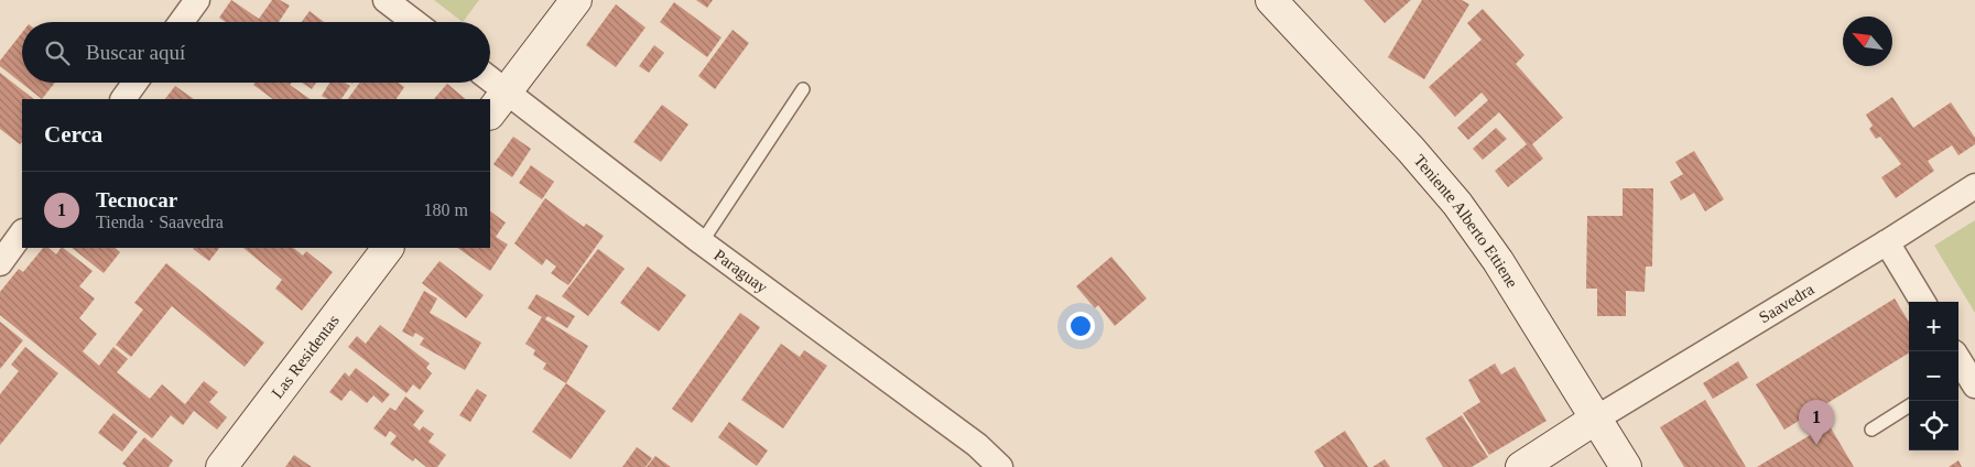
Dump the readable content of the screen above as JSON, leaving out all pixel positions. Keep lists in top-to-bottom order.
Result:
{
  "streets": {
    "main road": ["Teniente Alberto Ettiene", "Las Residentas"],
    "street": ["Paraguay", "Saavedra"]
  },
  "crossings": [
    ["Teniente Alberto Ettiene", "Saavedra"]
  ],
  "north": "top left",
  "page": {
    "search": "Buscar aquí",
    "heading": "Cerca",
    "list": [
      {
        "mark": "1",
        "name": "Tecnocar",
        "note": "Tienda · Saavedra",
        "value": "180 m"
      }
    ],
    "map_buttons": ["+", "−"],
    "pins": "1"
  }
}
